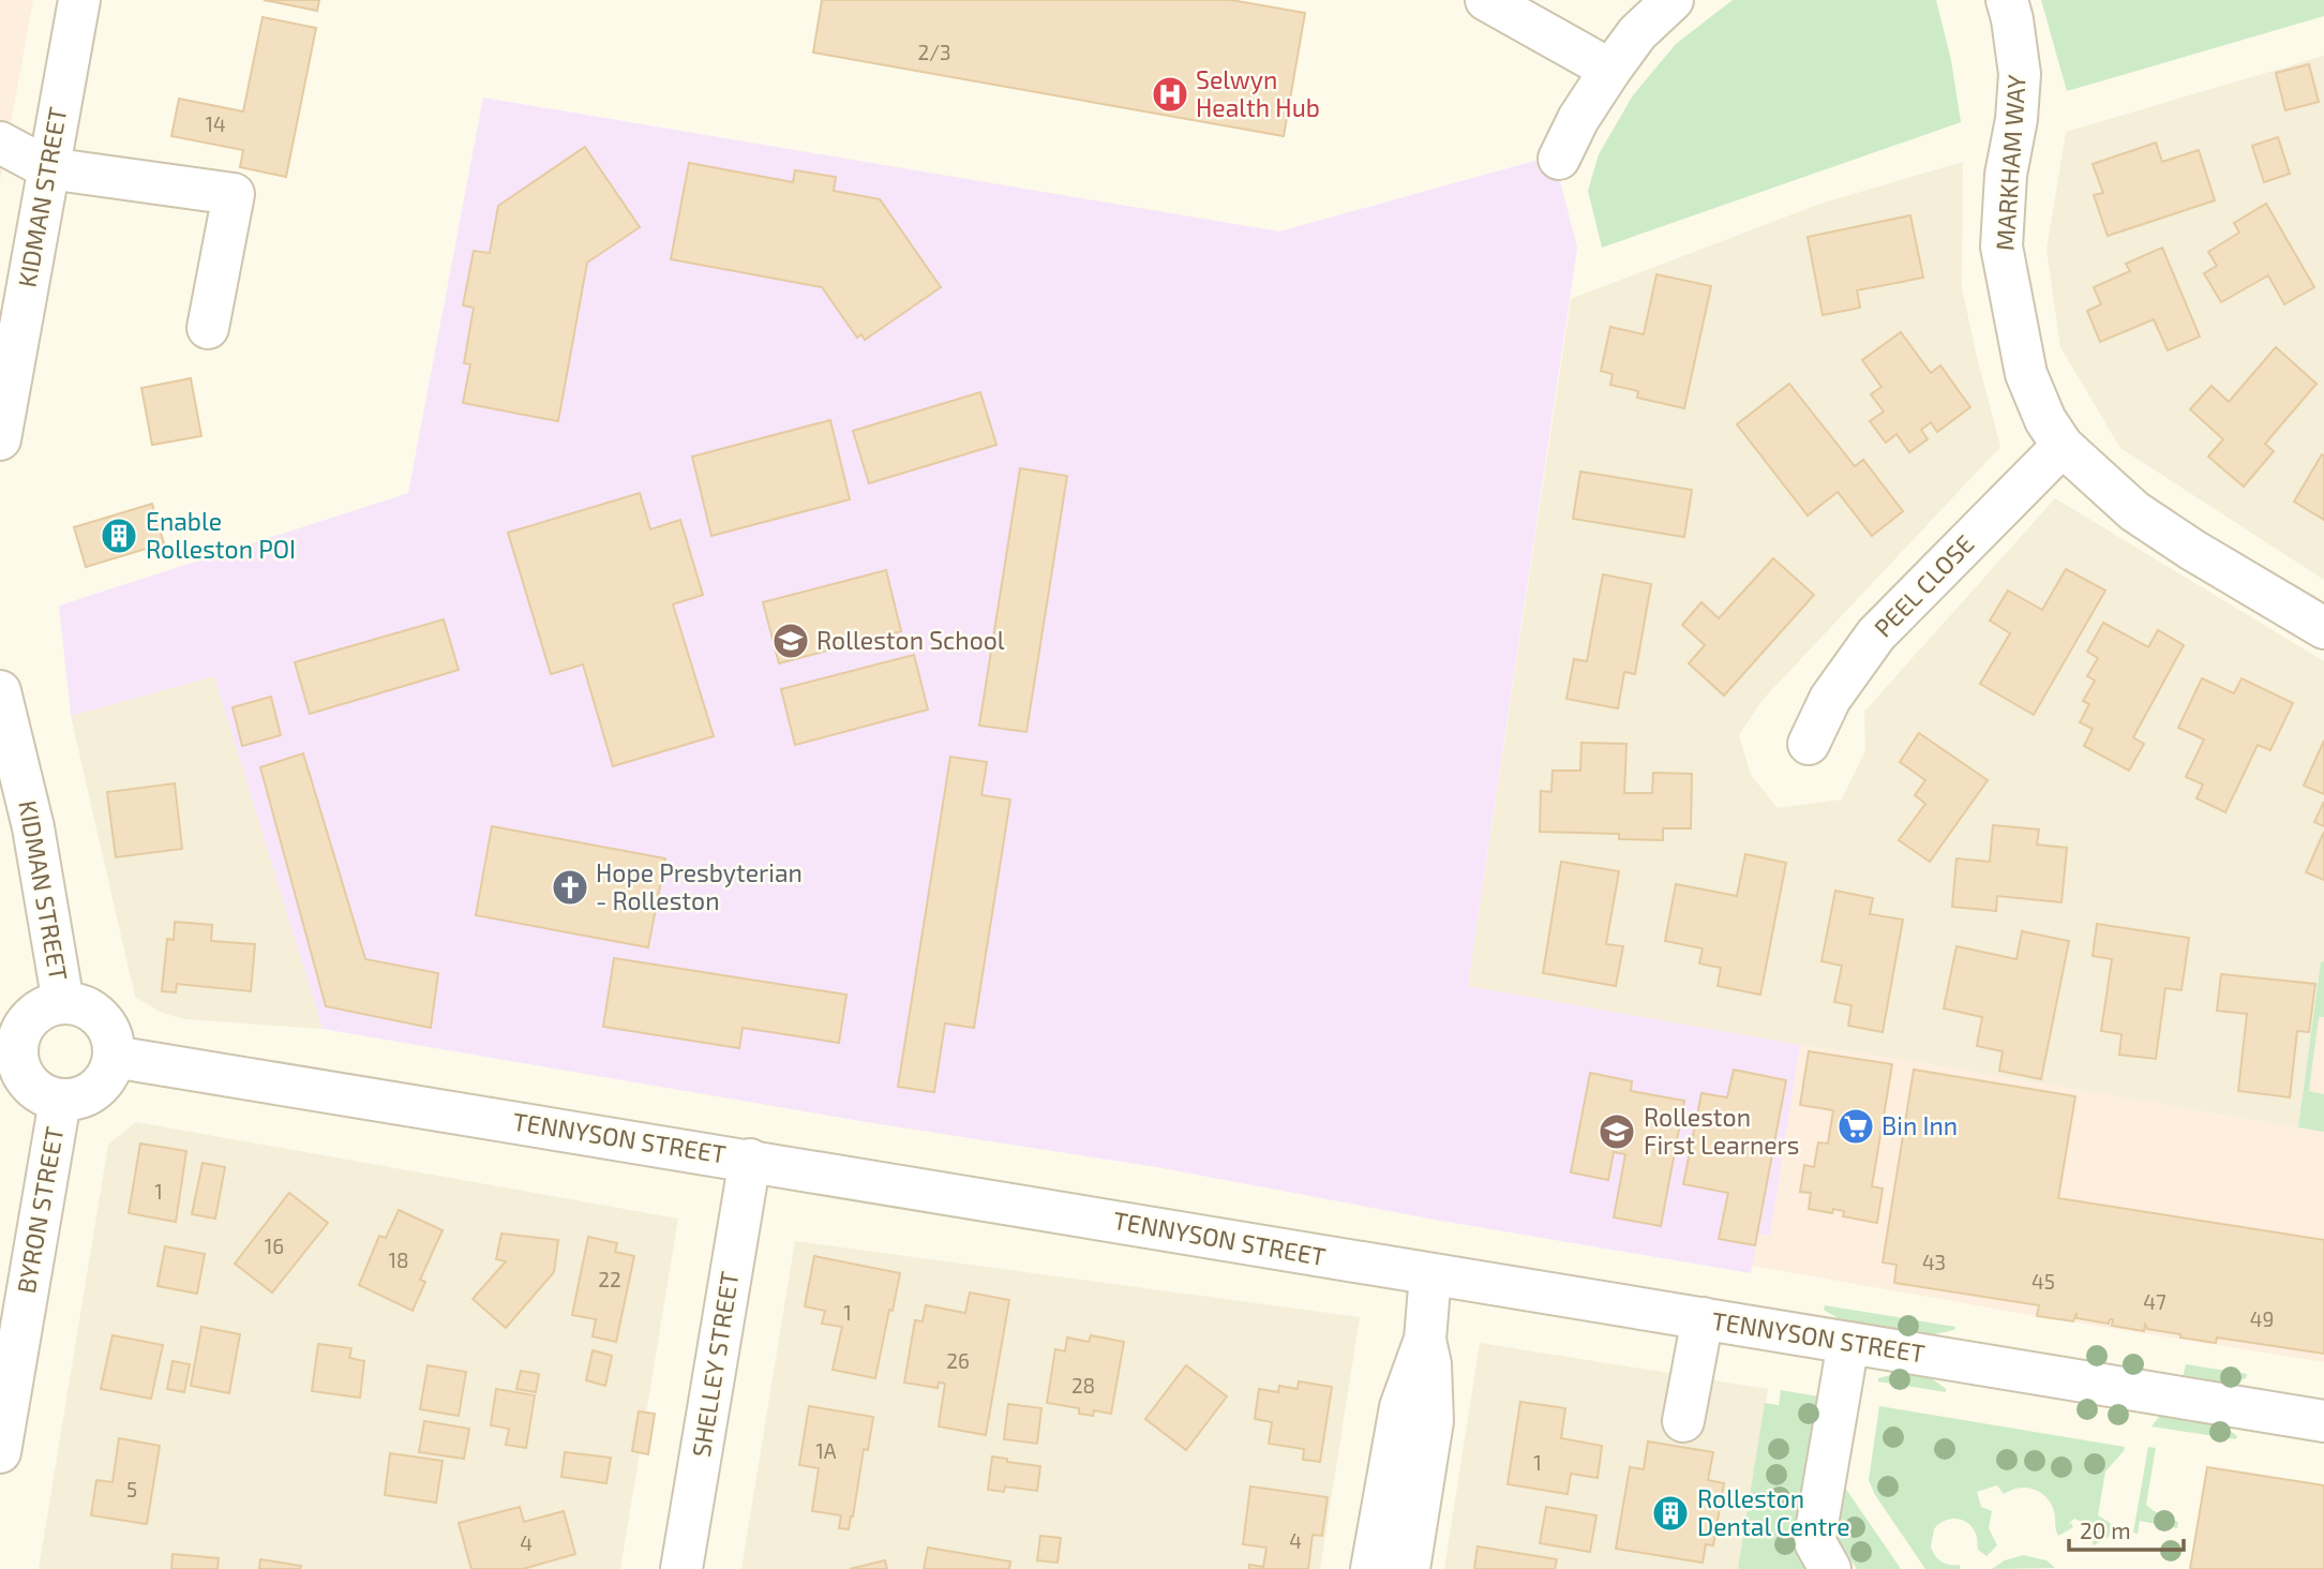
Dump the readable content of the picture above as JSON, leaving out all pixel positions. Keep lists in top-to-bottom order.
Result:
{
  "streets": {
    "street": [
      "MARKHAM WAY",
      "KIDMAN STREET",
      "PEEL CLOSE",
      "TENNYSON STREET",
      "BYRON STREET",
      "SHELLEY STREET"
    ]
  },
  "crossings": [
    ["MARKHAM WAY", "PEEL CLOSE"],
    ["KIDMAN STREET", "TENNYSON STREET"],
    ["KIDMAN STREET", "BYRON STREET"],
    ["TENNYSON STREET", "BYRON STREET"],
    ["TENNYSON STREET", "SHELLEY STREET"]
  ],
  "places": {
    "hospital": ["Selwyn Health Hub"],
    "building": ["Enable Rolleston POI", "Rolleston Dental Centre"],
    "school or university": ["Rolleston School", "Rolleston First Learners"],
    "church": ["Hope Presbyterian - Rolleston"],
    "supermarket": ["Bin Inn"]
  },
  "house_numbers": [
    "2/3",
    "14",
    "1",
    "16",
    "18",
    "43",
    "22",
    "45",
    "47",
    "1",
    "49",
    "26",
    "28",
    "1A",
    "1",
    "5",
    "4",
    "4"
  ],
  "scale_bar": "20 m"
}
